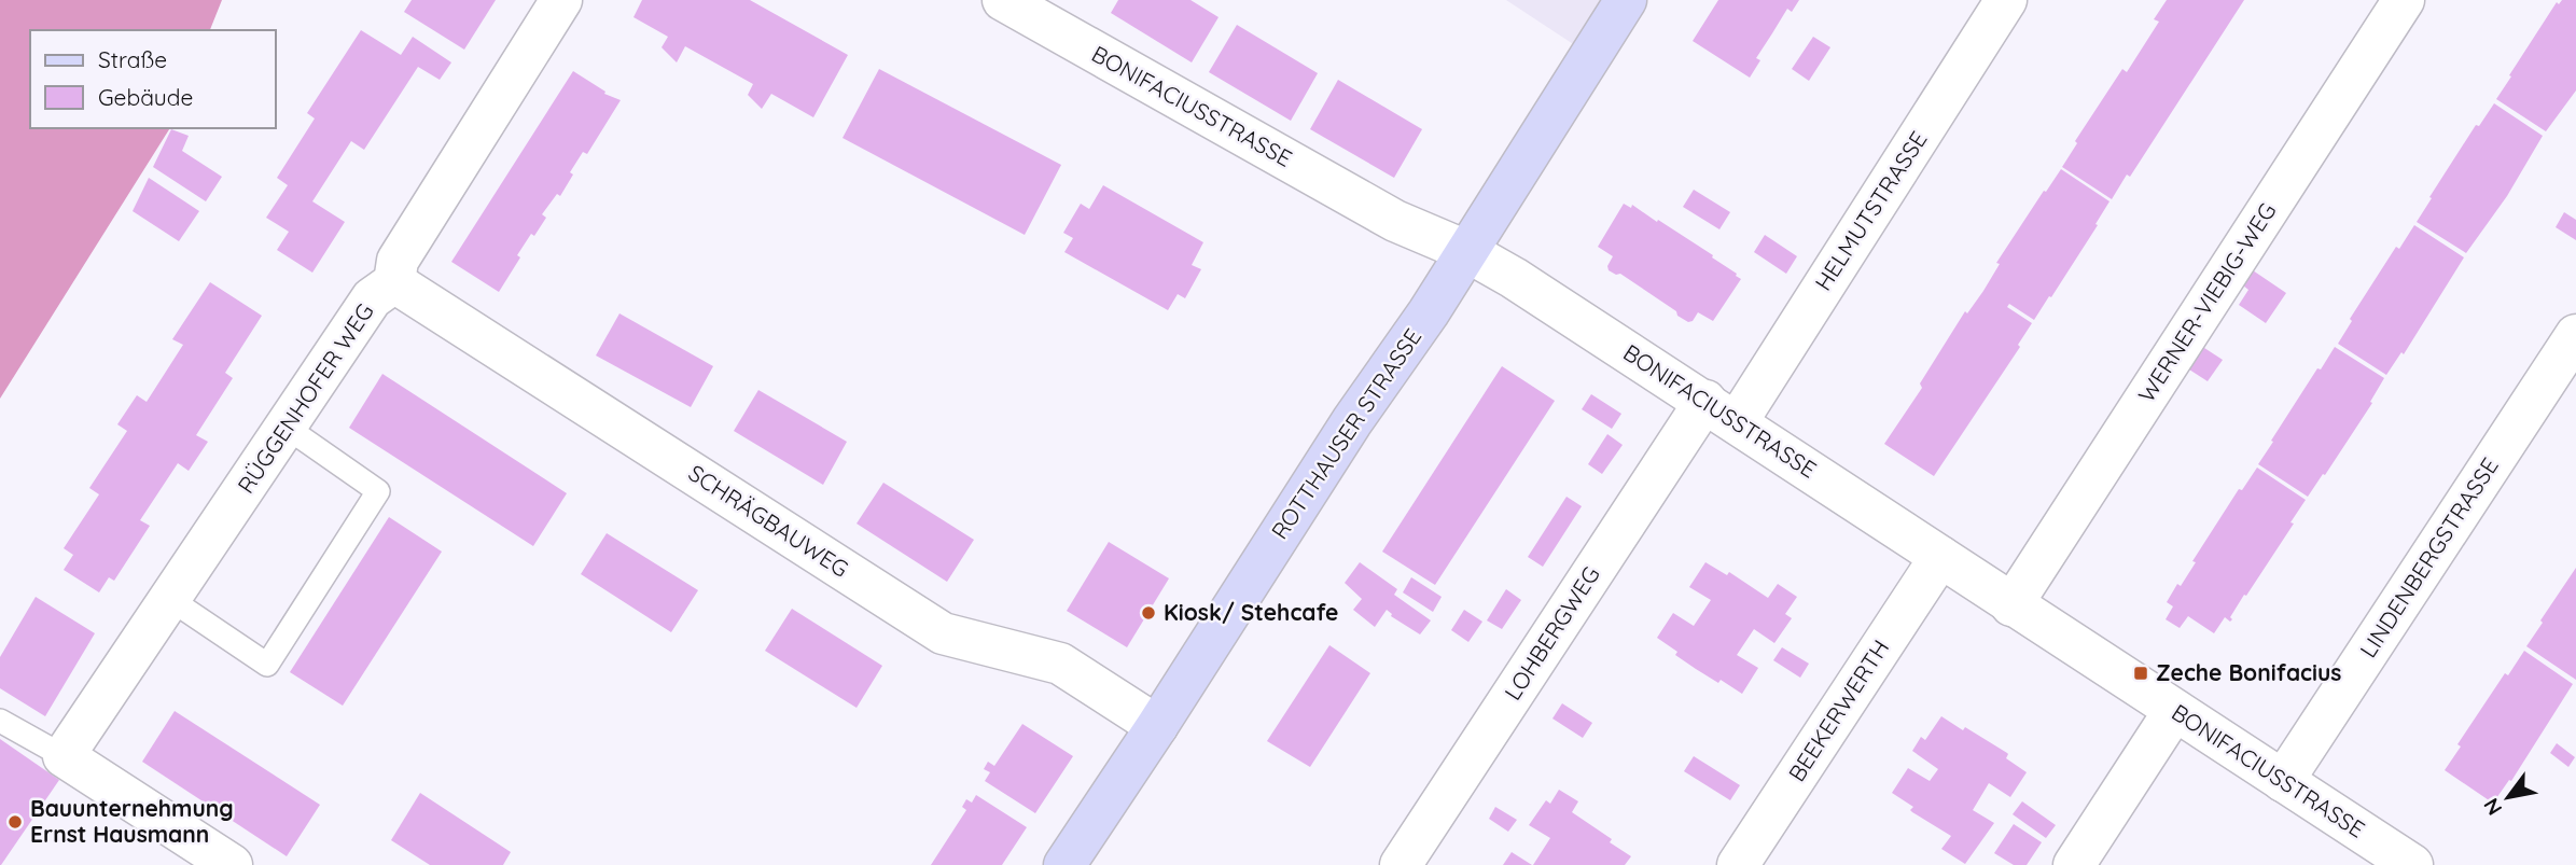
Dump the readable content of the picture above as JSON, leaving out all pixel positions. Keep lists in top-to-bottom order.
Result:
{
  "streets": {
    "main road": ["ROTTHAUSER STRASSE"],
    "street": [
      "BONIFACIUSSTRASSE",
      "HELMUTSTRASSE",
      "WERNER-VIEBIG-WEG",
      "RÜGGENHOFER WEG",
      "SCHRÄGBAUWEG",
      "LINDENBERGSTRASSE",
      "LOHBERGWEG",
      "BEEKERWERTH"
    ]
  },
  "crossings": [
    ["BONIFACIUSSTRASSE", "HELMUTSTRASSE"],
    ["BONIFACIUSSTRASSE", "WERNER-VIEBIG-WEG"],
    ["BONIFACIUSSTRASSE", "ROTTHAUSER STRASSE"],
    ["BONIFACIUSSTRASSE", "LINDENBERGSTRASSE"],
    ["BONIFACIUSSTRASSE", "LOHBERGWEG"],
    ["BONIFACIUSSTRASSE", "BEEKERWERTH"],
    ["HELMUTSTRASSE", "LOHBERGWEG"],
    ["RÜGGENHOFER WEG", "SCHRÄGBAUWEG"],
    ["ROTTHAUSER STRASSE", "SCHRÄGBAUWEG"]
  ],
  "places": {
    "other": ["Kiosk/ Stehcafe", "Bauunternehmung Ernst Hausmann"],
    "transit": ["Zeche Bonifacius"]
  },
  "legend": ["Straße", "Gebäude"],
  "north": "bottom left"
}
